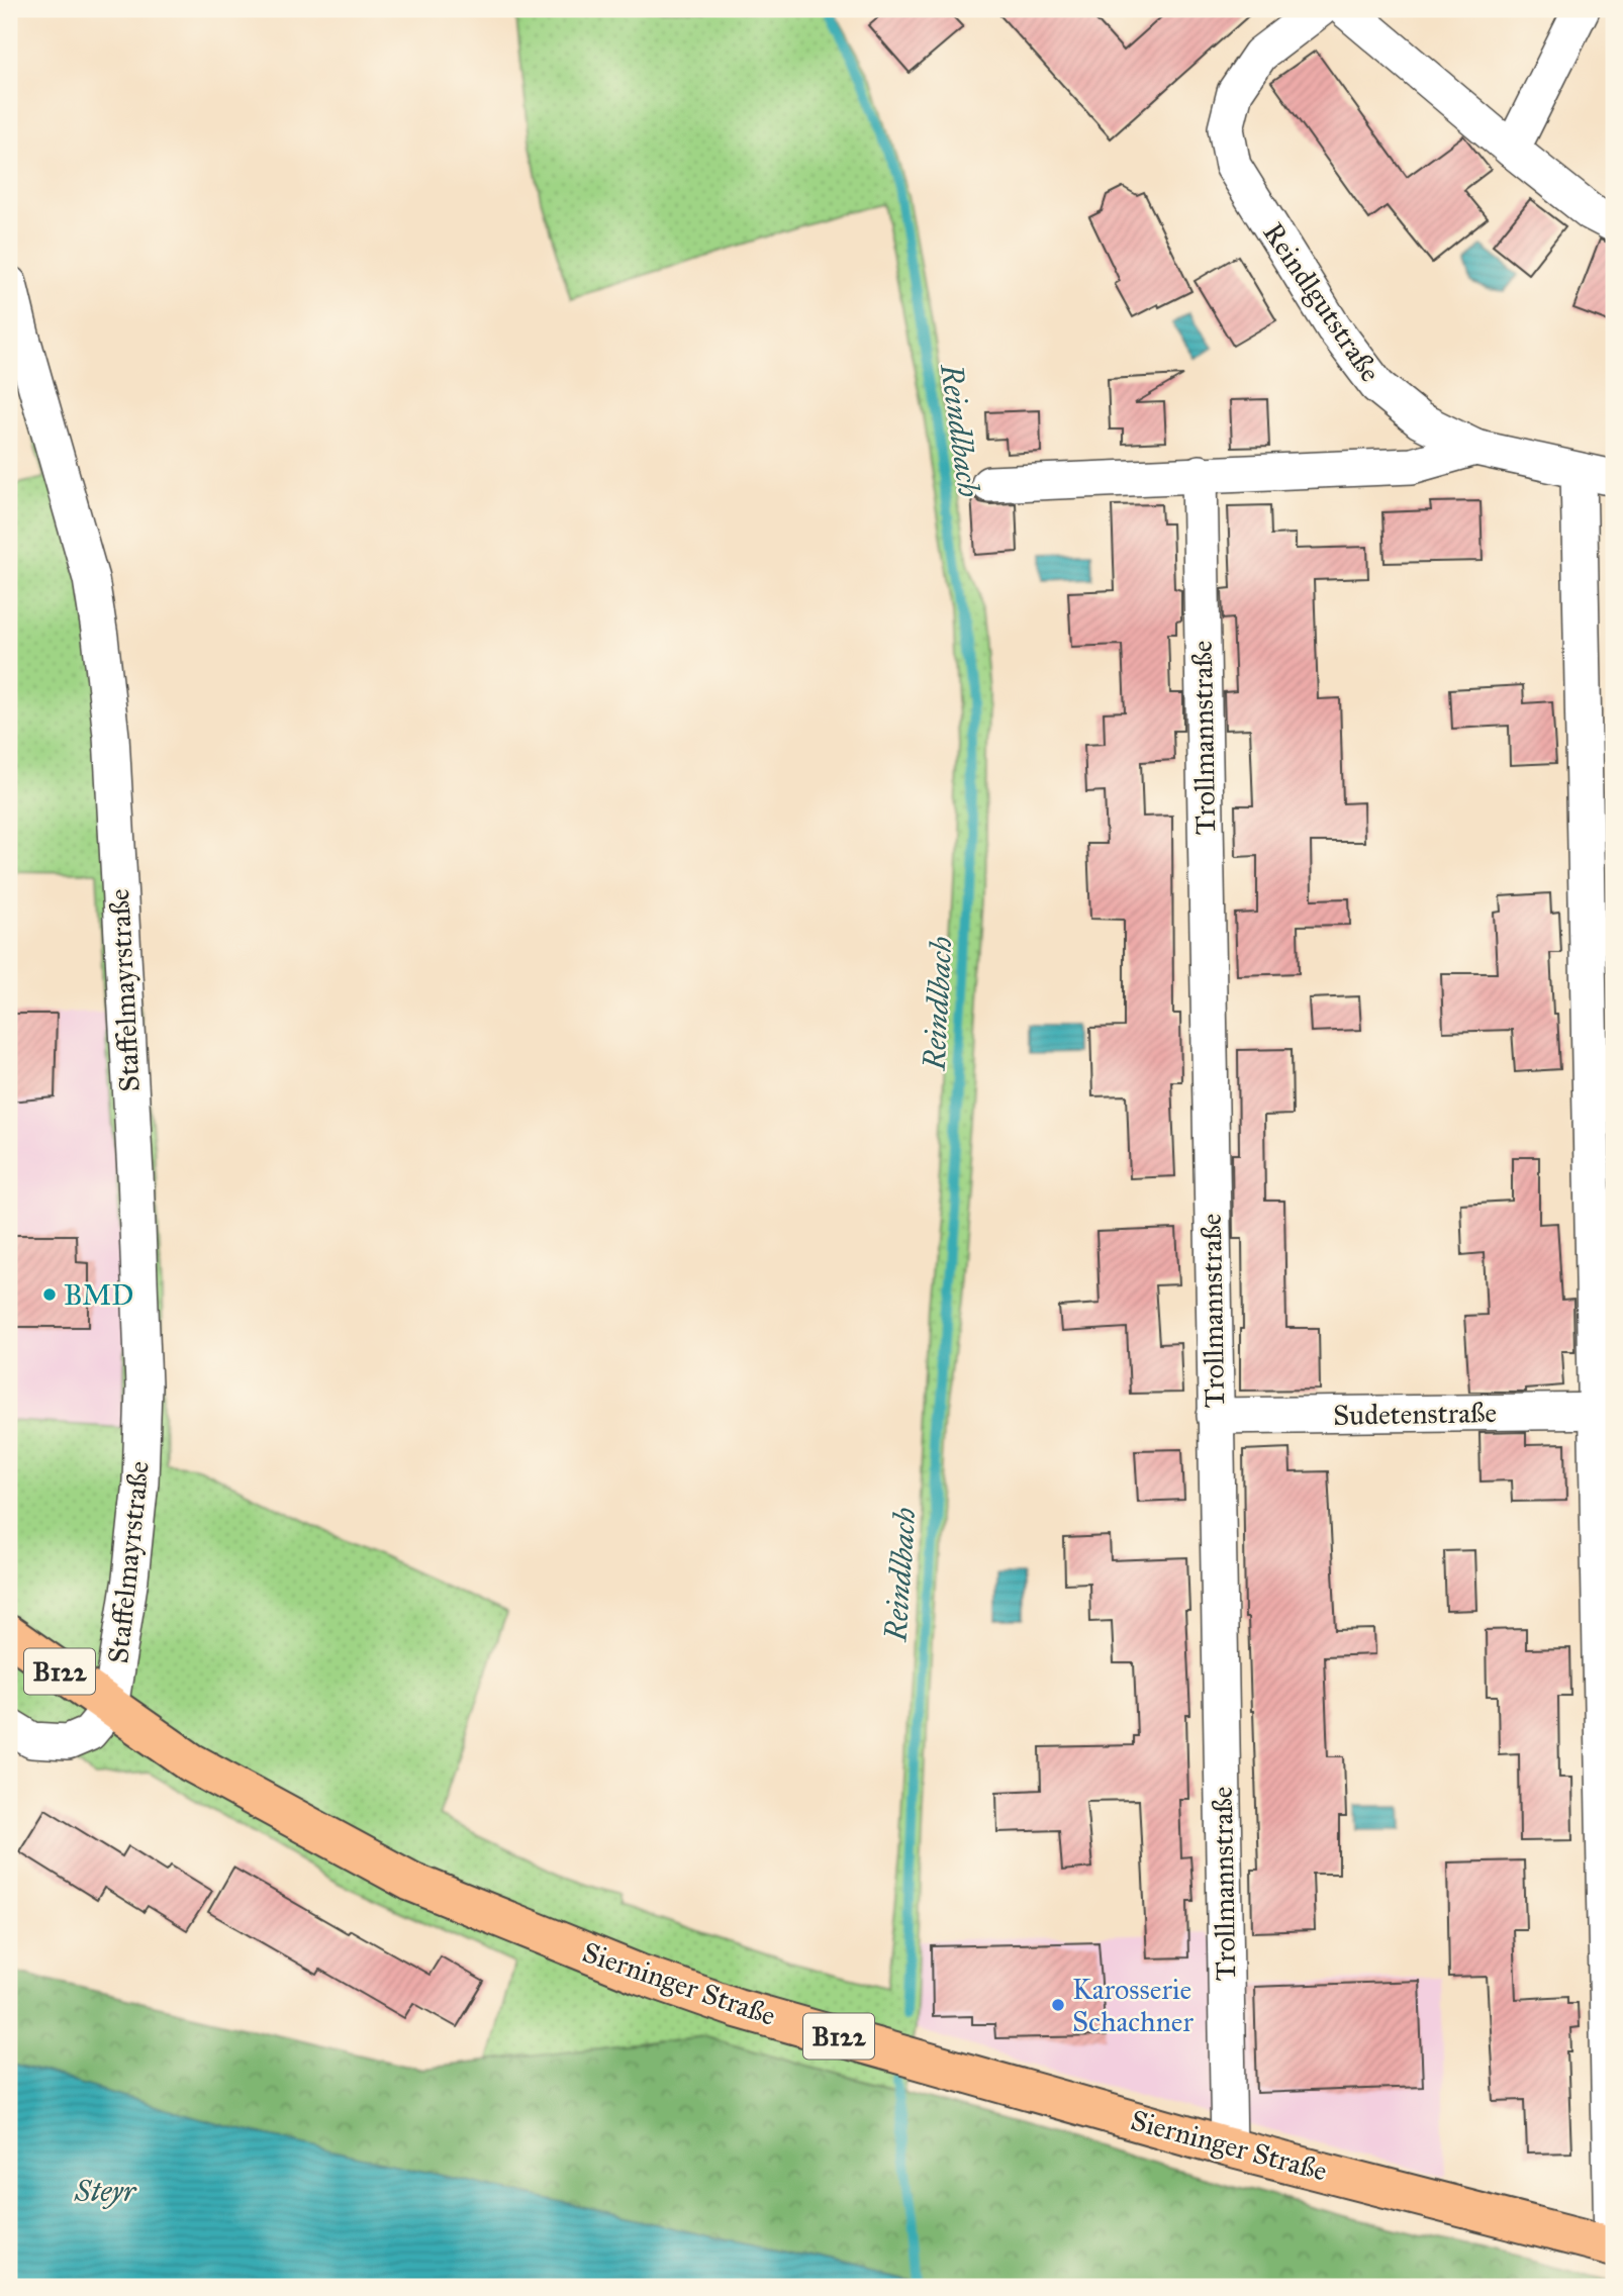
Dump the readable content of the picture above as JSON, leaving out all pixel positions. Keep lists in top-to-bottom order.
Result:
{
  "streets": {
    "main road": ["B122", "Sierninger Straße"],
    "street": [
      "Reindlgutstraße",
      "Trollmannstraße",
      "Staffelmayrstraße",
      "Sudetenstraße"
    ]
  },
  "crossings": [
    ["Trollmannstraße", "Sudetenstraße"],
    ["Trollmannstraße", "Sierninger Straße"],
    ["Staffelmayrstraße", "Sierninger Straße"]
  ],
  "water": ["Reindlbach", "Steyr"],
  "places": ["BMD", "Karosserie Schachner"]
}
